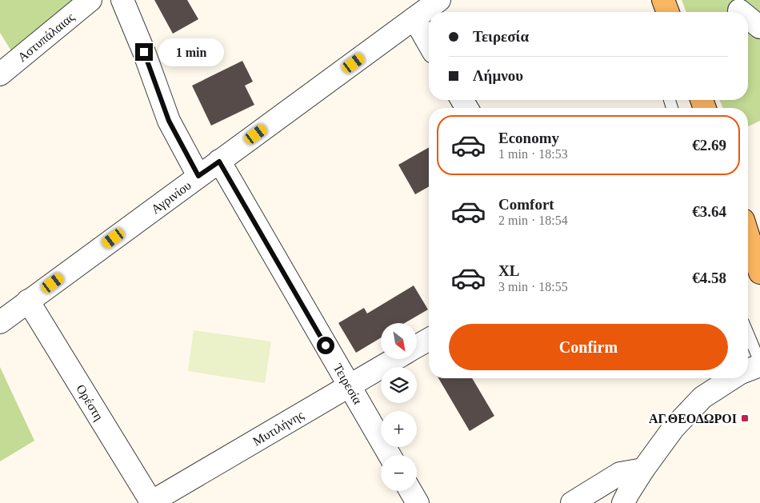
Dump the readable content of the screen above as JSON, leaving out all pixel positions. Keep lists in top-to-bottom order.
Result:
{
  "streets": {
    "street": [
      "Αστυπάλαιας",
      "Αγρινίου",
      "Τειρεσία",
      "Ορέστη",
      "Μυτιλήνης"
    ]
  },
  "crossings": [
    ["Αγρινίου", "Τειρεσία"],
    ["Αγρινίου", "Ορέστη"],
    ["Τειρεσία", "Μυτιλήνης"],
    ["Ορέστη", "Μυτιλήνης"]
  ],
  "places": {
    "transit": ["ΑΓ.ΘΕΟΔΩΡΟΙ"]
  },
  "north": "bottom right",
  "page": {
    "banner": ["Τειρεσία", "Λήμνου"],
    "bubble": "1 min",
    "list": [
      {
        "name": "Economy",
        "note": "1 min · 18:53",
        "value": "€2.69"
      },
      {
        "name": "Comfort",
        "note": "2 min · 18:54",
        "value": "€3.64"
      },
      {
        "name": "XL",
        "note": "3 min · 18:55",
        "value": "€4.58"
      }
    ],
    "buttons": "Confirm",
    "map_buttons": ["+", "−"]
  }
}
